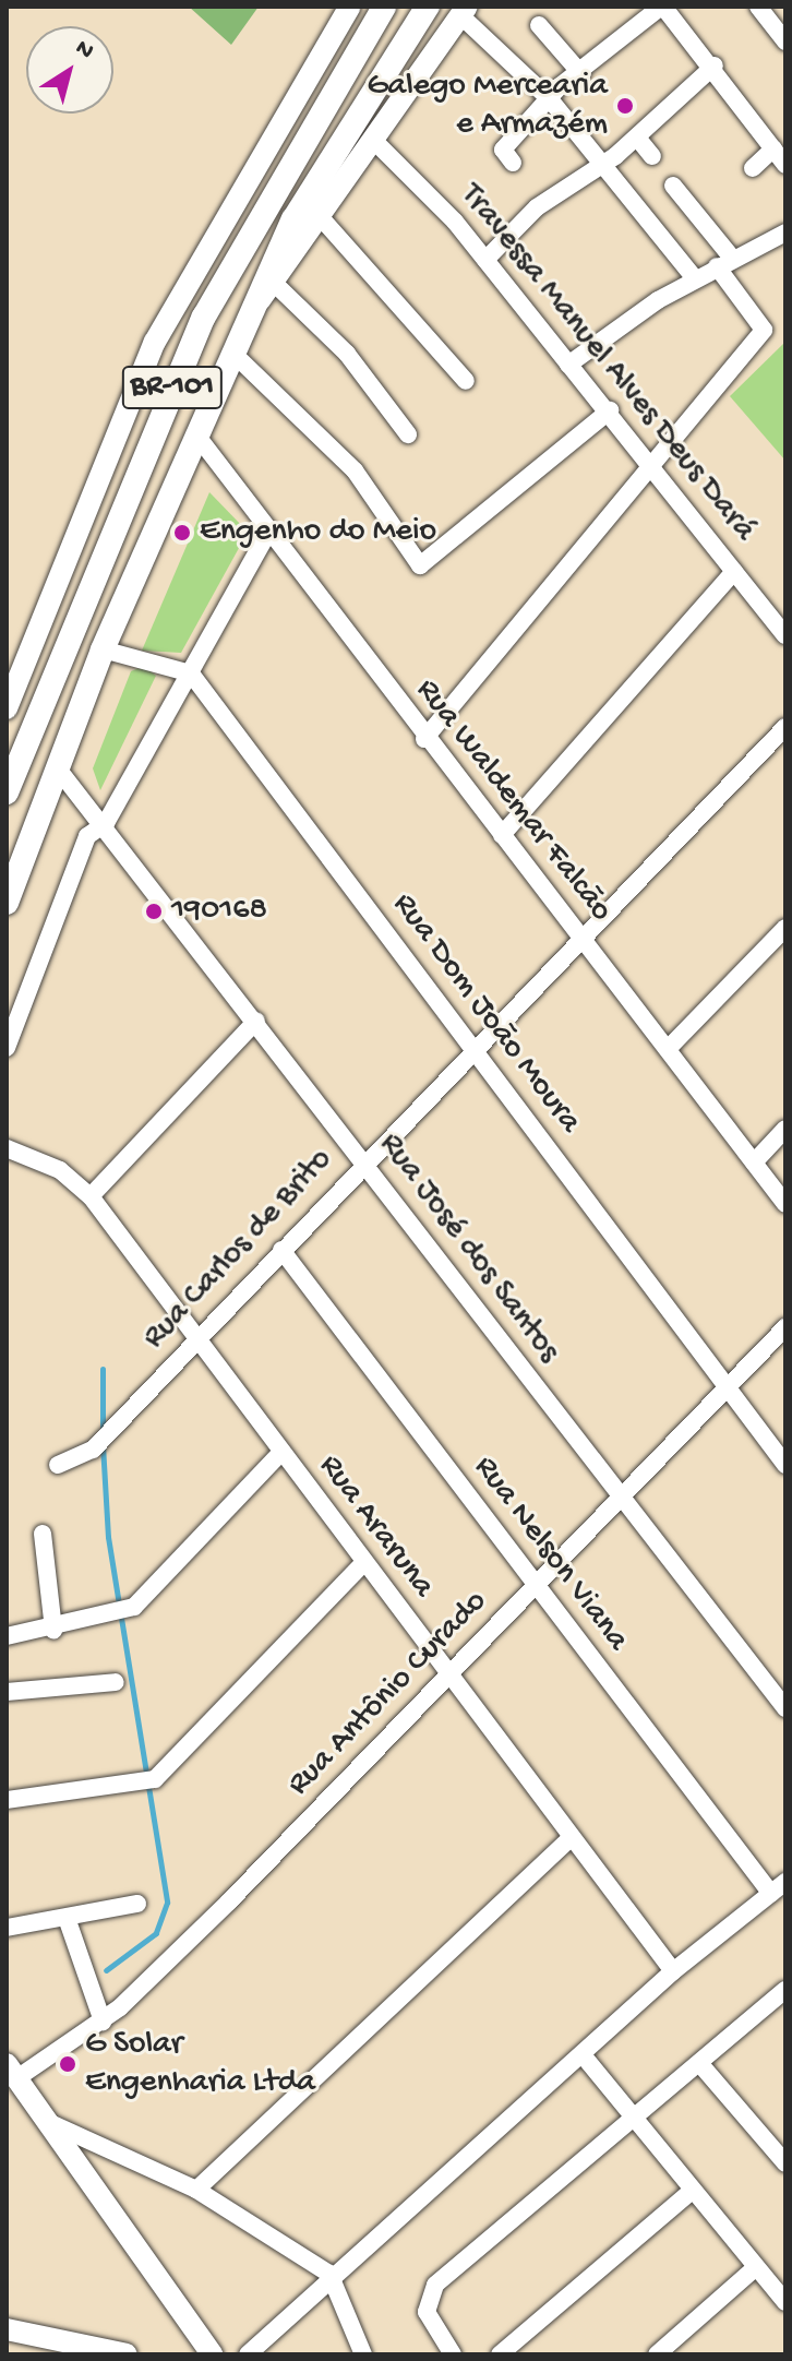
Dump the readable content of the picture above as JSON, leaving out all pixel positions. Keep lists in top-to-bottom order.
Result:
{
  "streets": {
    "highway": ["BR-101"],
    "street": [
      "Travessa Manuel Alves Deus Dará",
      "Rua Waldemar Falcão",
      "Rua Dom João Moura",
      "Rua José dos Santos",
      "Rua Carlos de Brito",
      "Rua Araruna",
      "Rua Nelson Viana",
      "Rua Antônio Curado"
    ]
  },
  "crossings": [
    ["BR-101", "Rua Waldemar Falcão"],
    ["BR-101", "Rua José dos Santos"],
    ["Rua Waldemar Falcão", "Rua Carlos de Brito"],
    ["Rua Dom João Moura", "Rua Carlos de Brito"],
    ["Rua Dom João Moura", "Rua Antônio Curado"],
    ["Rua José dos Santos", "Rua Carlos de Brito"],
    ["Rua José dos Santos", "Rua Antônio Curado"],
    ["Rua Carlos de Brito", "Rua Araruna"],
    ["Rua Carlos de Brito", "Rua Nelson Viana"],
    ["Rua Araruna", "Rua Antônio Curado"],
    ["Rua Nelson Viana", "Rua Antônio Curado"]
  ],
  "places": [
    "Galego Mercearia e Armazém",
    "Engenho do Meio",
    "190168",
    "G Solar Engenharia Ltda"
  ],
  "north": "top right"
}
